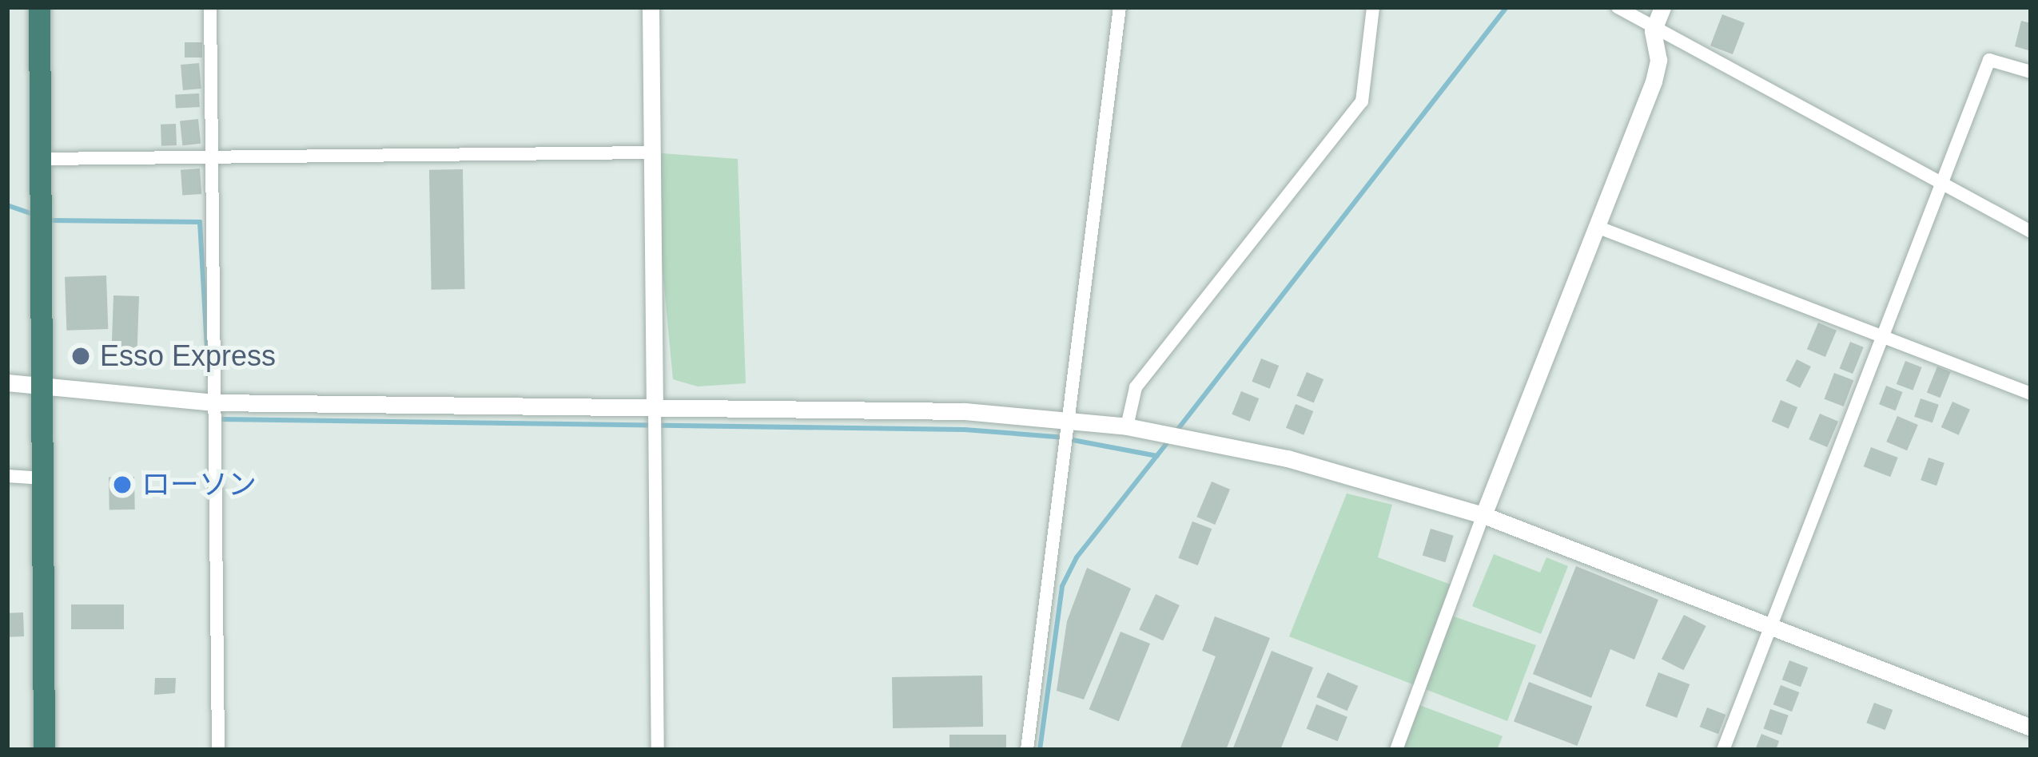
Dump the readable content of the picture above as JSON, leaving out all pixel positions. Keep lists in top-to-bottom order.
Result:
{
  "places": ["Esso Express", "ローソン"]
}
